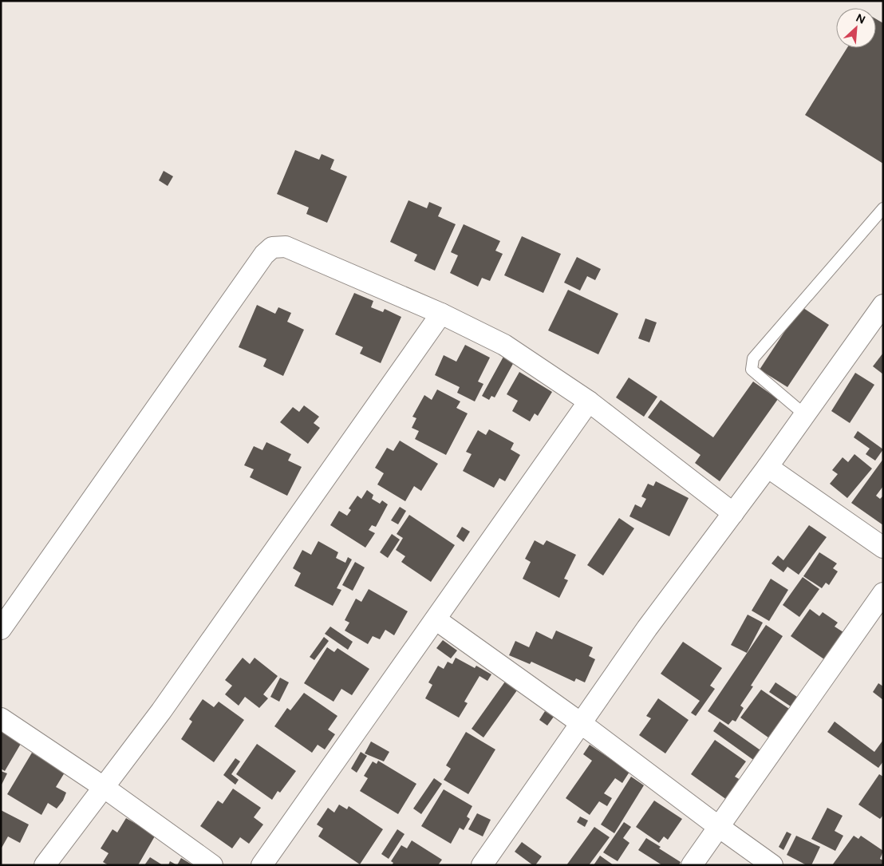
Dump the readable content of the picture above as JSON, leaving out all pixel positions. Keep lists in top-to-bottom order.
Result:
{
  "north": "top right"
}
